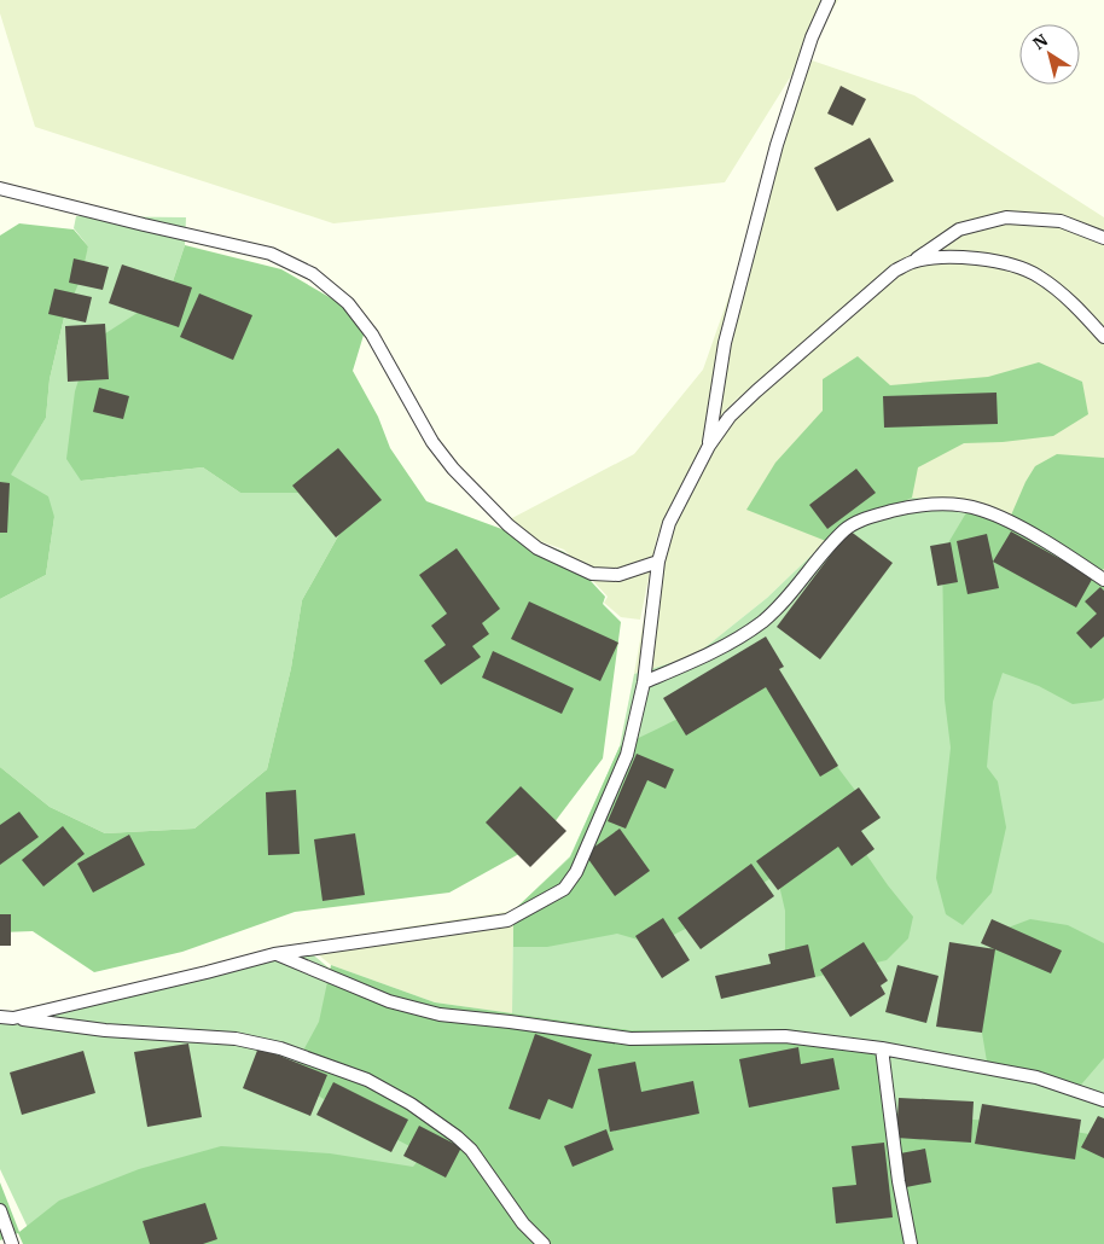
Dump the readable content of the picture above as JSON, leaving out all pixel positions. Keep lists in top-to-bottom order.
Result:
{
  "north": "top left"
}
